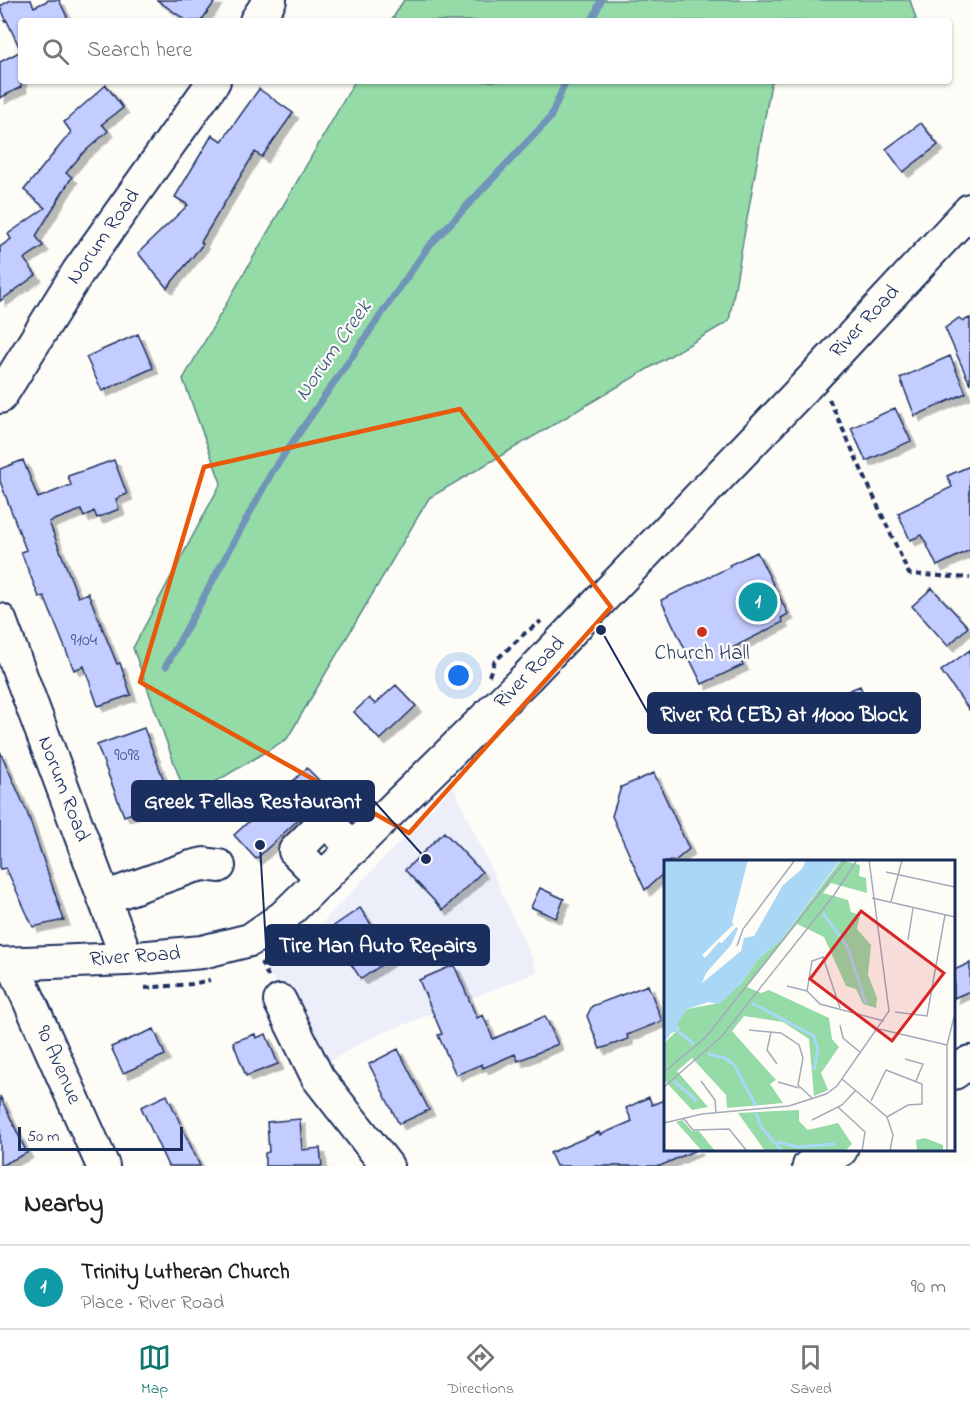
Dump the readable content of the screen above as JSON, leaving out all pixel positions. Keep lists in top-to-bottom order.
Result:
{
  "streets": {
    "street": ["Norum Road", "River Road", "90 Avenue"]
  },
  "crossings": [
    ["Norum Road", "River Road"],
    ["River Road", "90 Avenue"]
  ],
  "water": ["Norum Creek"],
  "places": [
    "River Rd (EB) at 11000 Block",
    "Church Hall",
    "Tire Man Auto Repairs",
    "Greek Fellas Restaurant"
  ],
  "house_numbers": ["9104", "9098"],
  "scale_bar": "50 m",
  "page": {
    "search": "Search here",
    "pins": "1",
    "scale": "50 m",
    "heading": "Nearby",
    "list": [
      {
        "mark": "1",
        "name": "Trinity Lutheran Church",
        "note": "Place · River Road",
        "value": "90 m"
      }
    ],
    "nav": ["Map", "Directions", "Saved"]
  }
}
